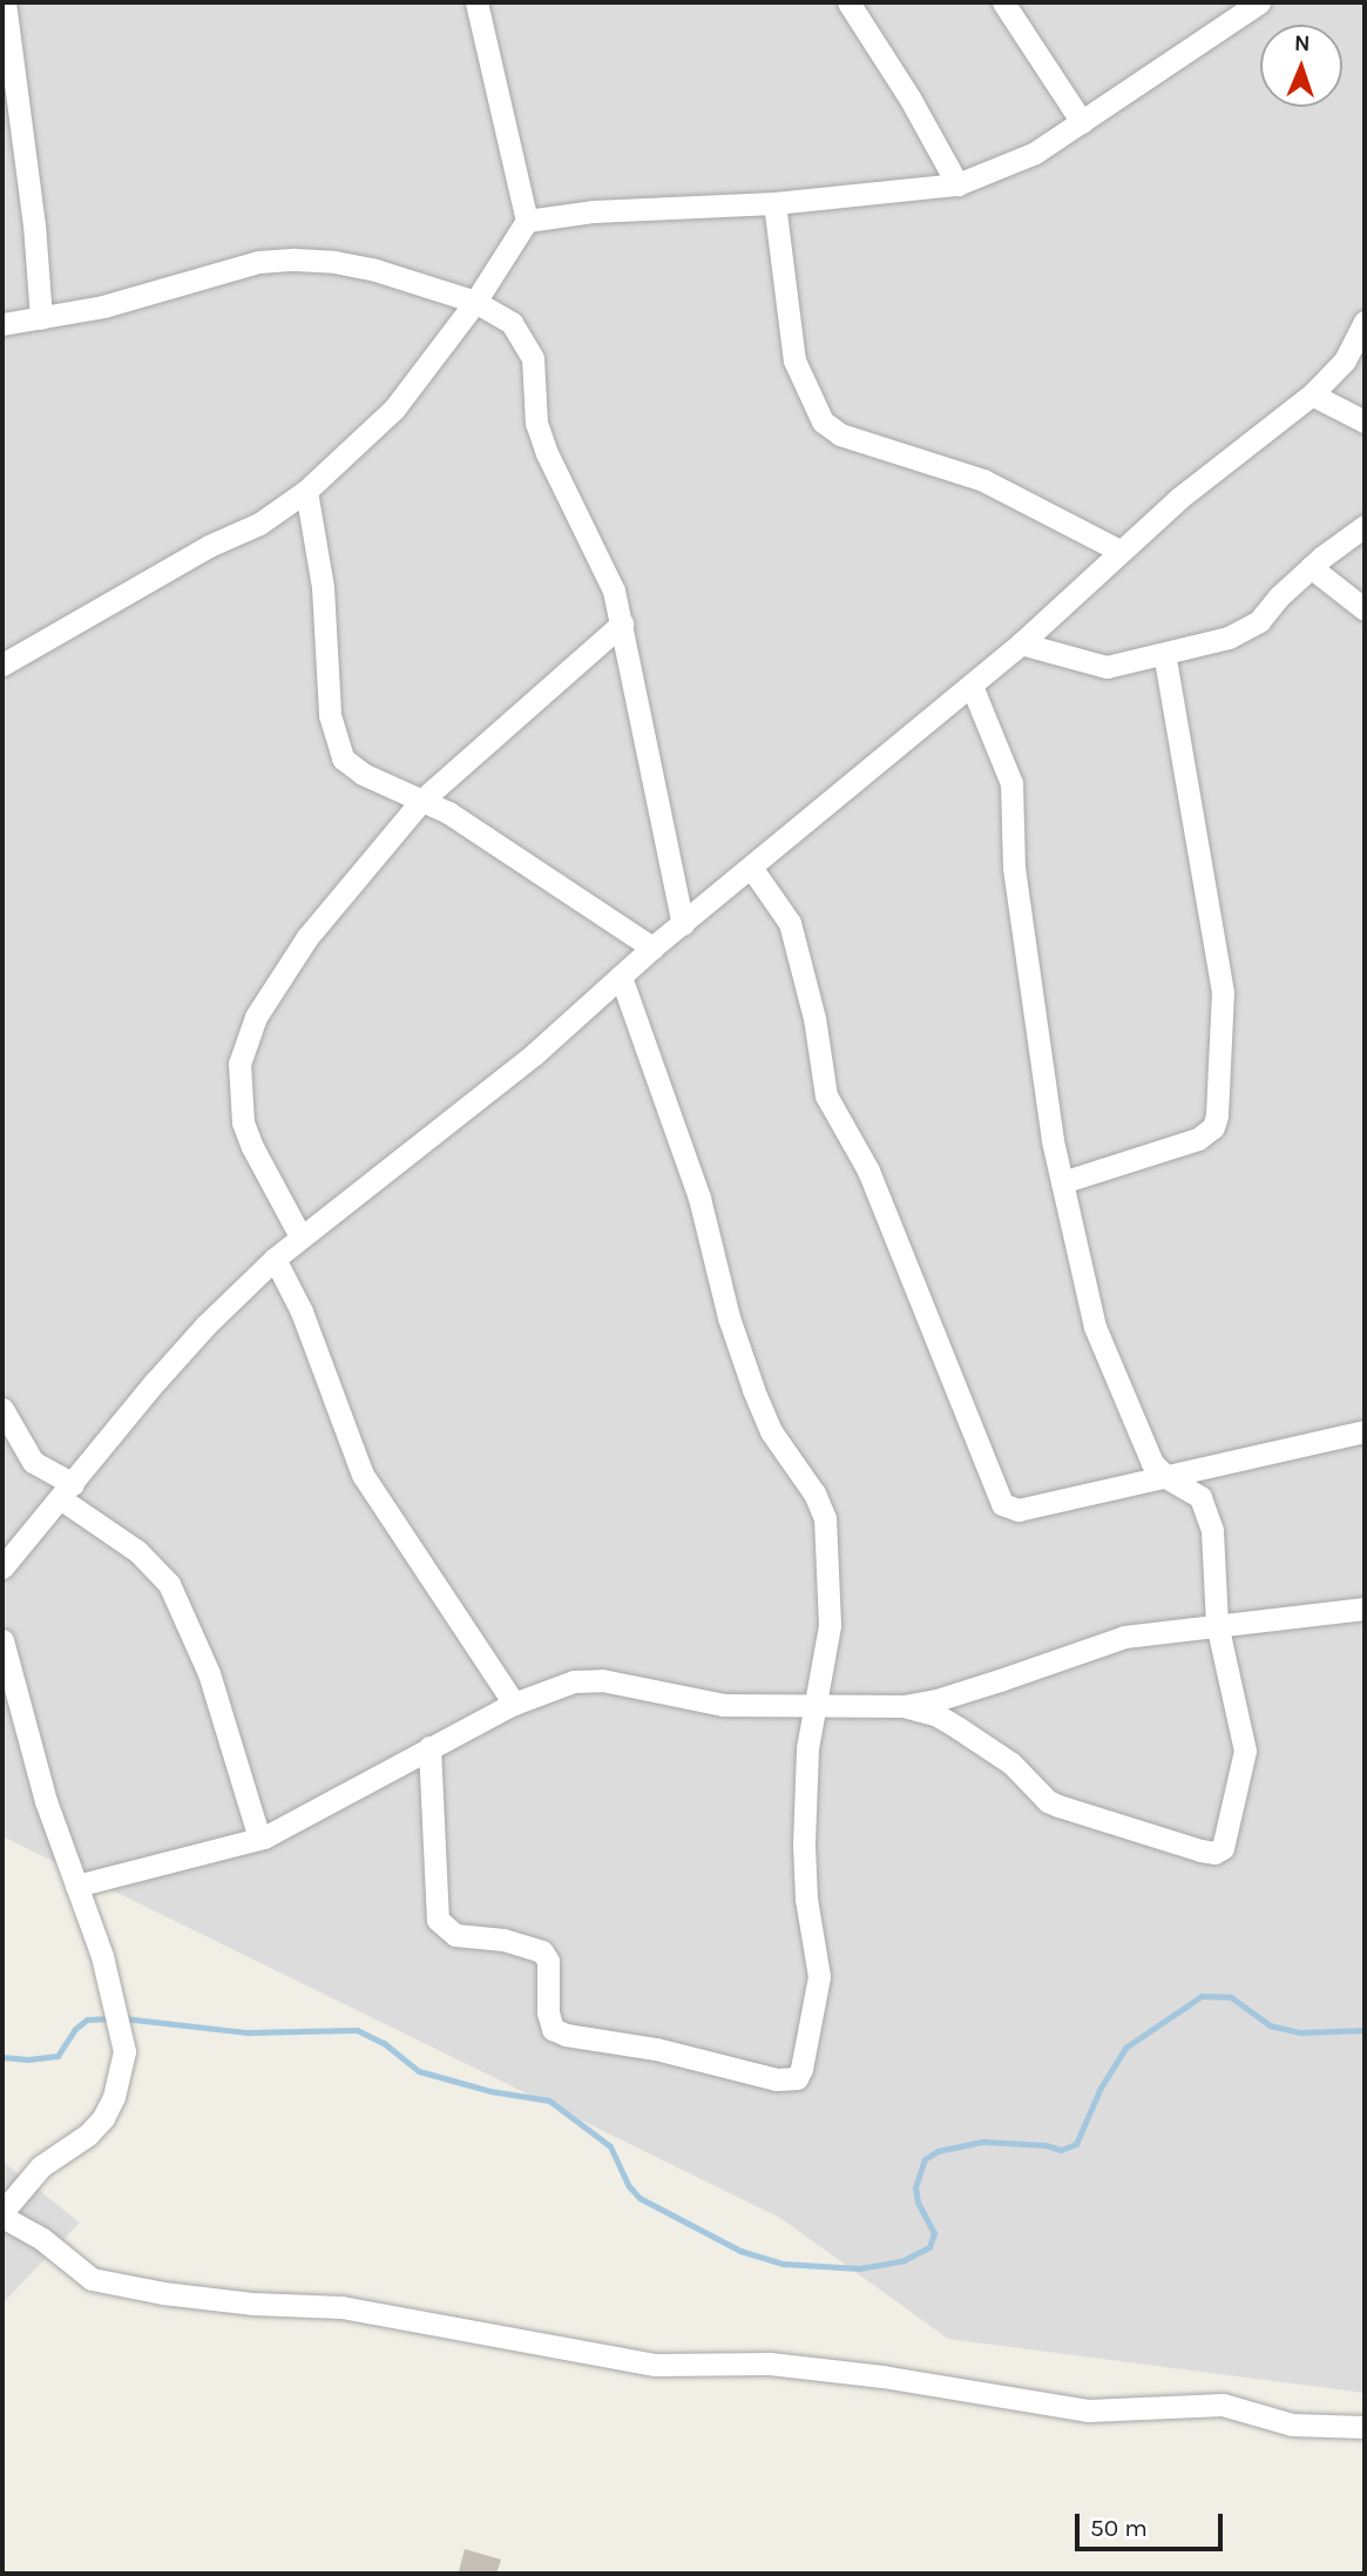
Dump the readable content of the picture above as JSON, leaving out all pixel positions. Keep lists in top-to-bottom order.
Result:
{
  "scale_bar": "50 m",
  "north": "top"
}
